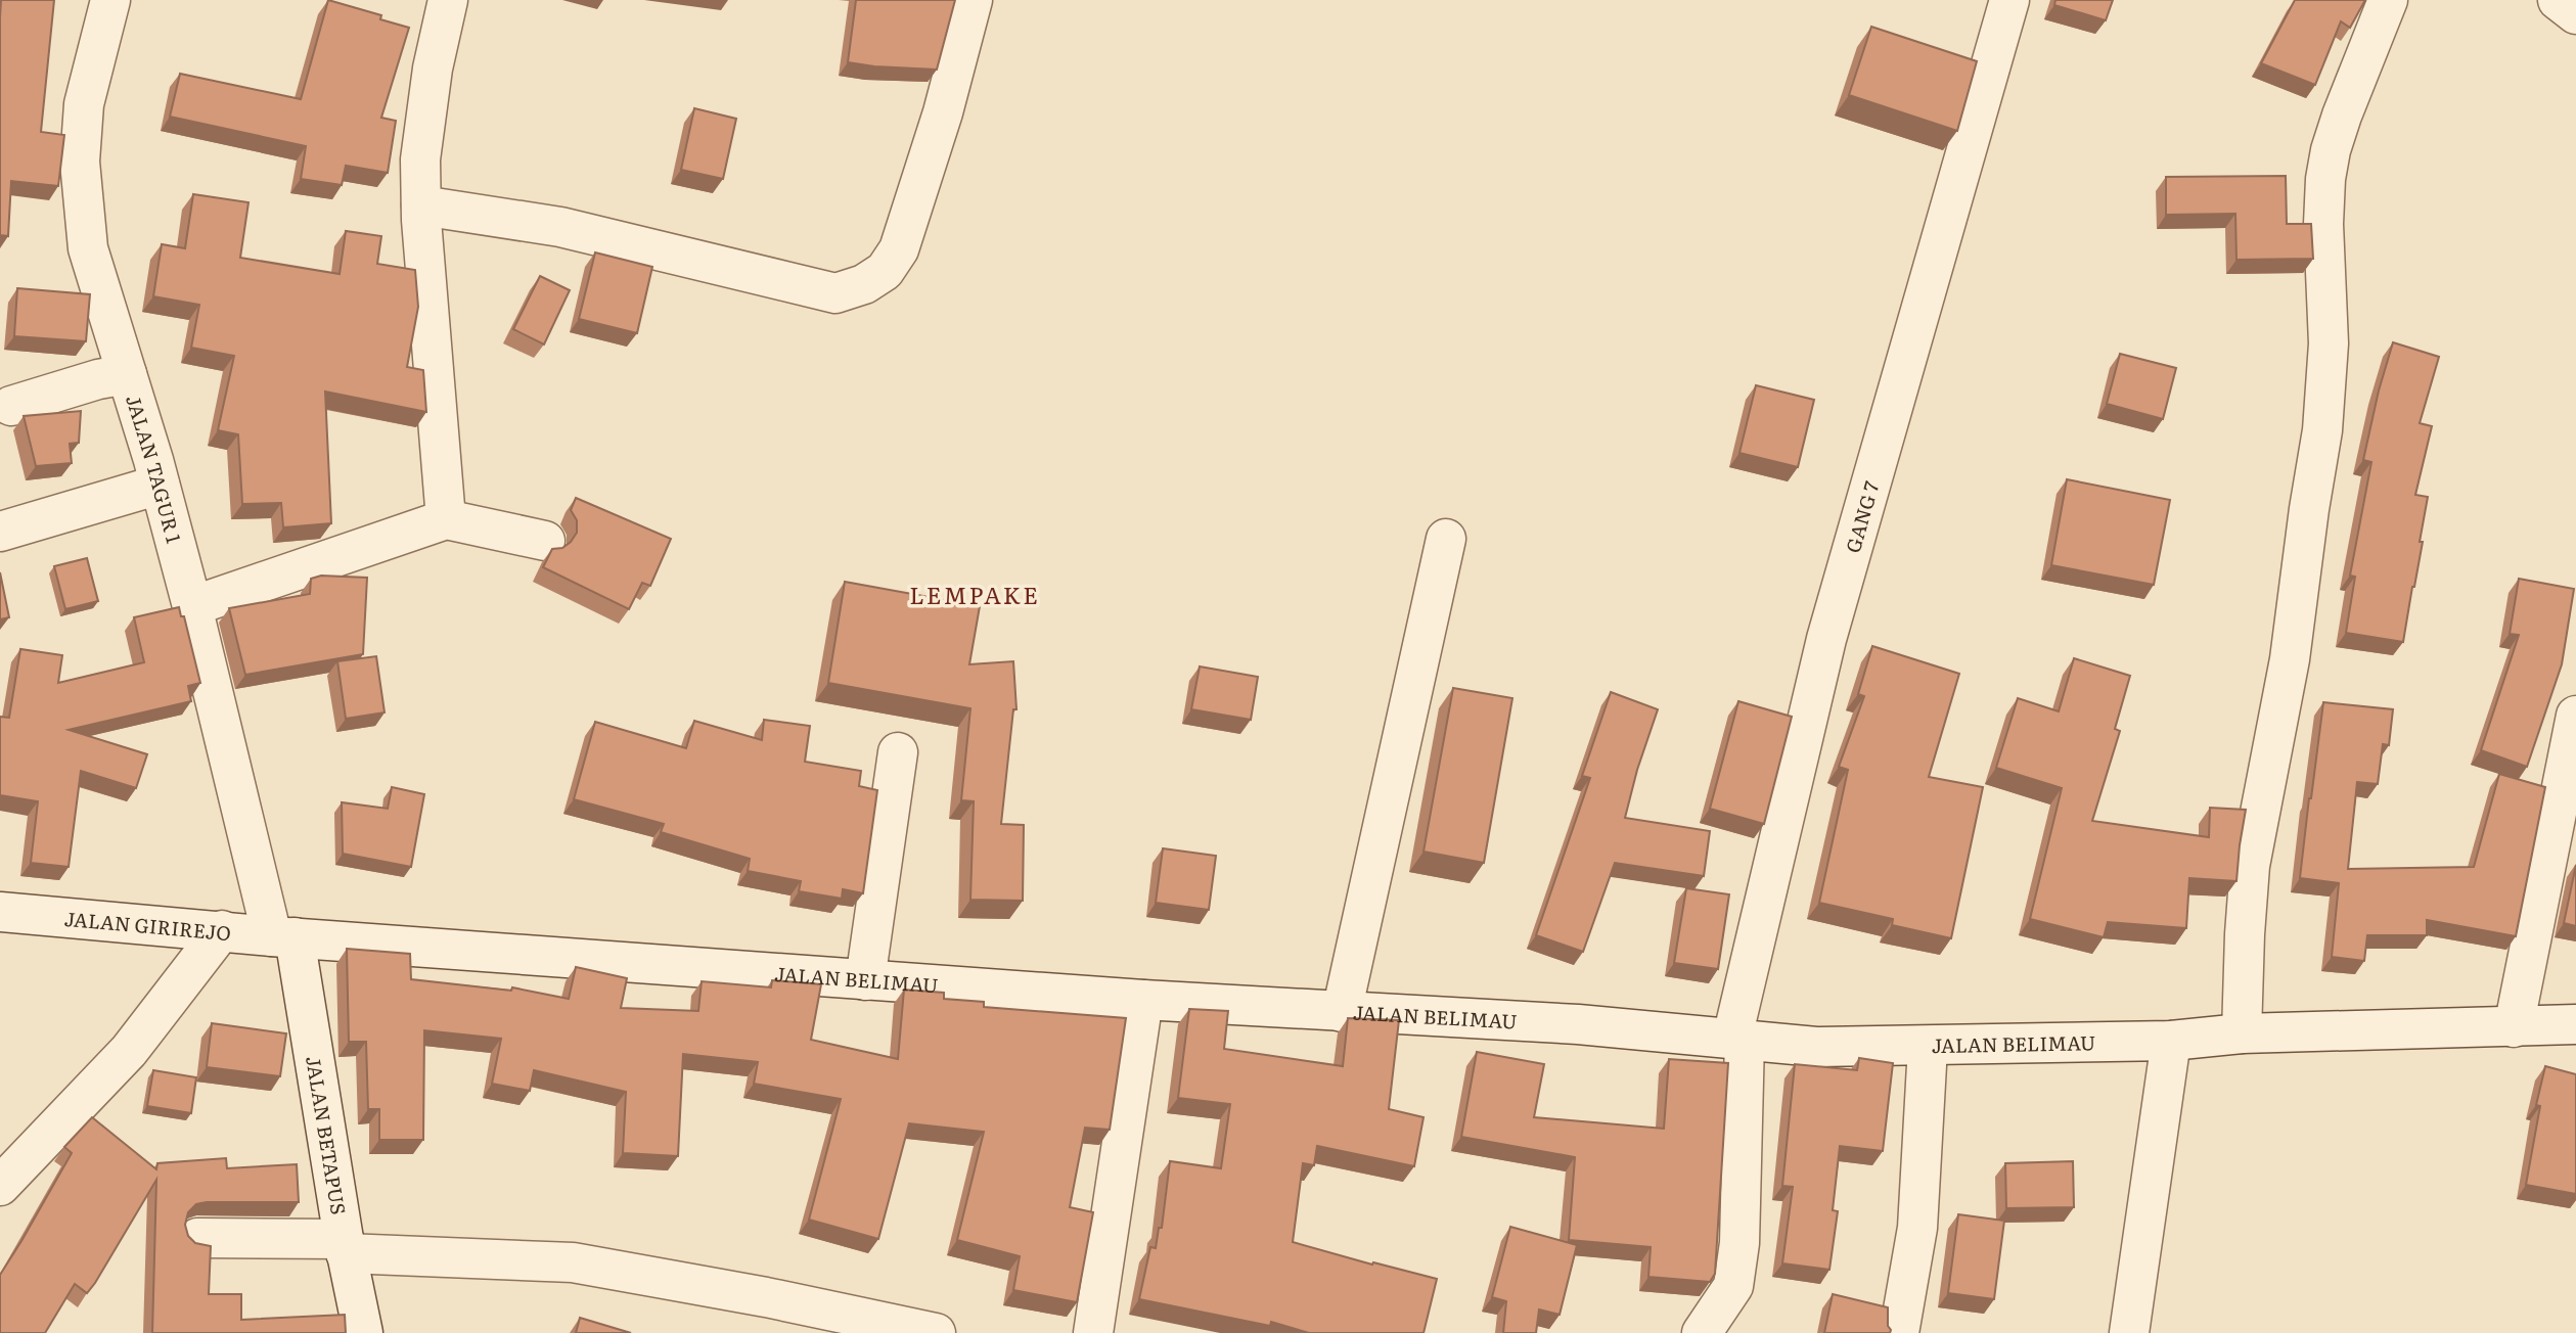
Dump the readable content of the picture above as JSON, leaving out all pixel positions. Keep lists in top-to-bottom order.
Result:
{
  "streets": {
    "street": [
      "JALAN TAGUR 1",
      "GANG 7",
      "JALAN GIRIREJO",
      "JALAN BELIMAU",
      "JALAN BETAPUS"
    ]
  },
  "crossings": [
    ["JALAN TAGUR 1", "JALAN GIRIREJO"],
    ["JALAN TAGUR 1", "JALAN BELIMAU"],
    ["JALAN TAGUR 1", "JALAN BETAPUS"],
    ["GANG 7", "JALAN BELIMAU"],
    ["JALAN GIRIREJO", "JALAN BELIMAU"],
    ["JALAN GIRIREJO", "JALAN BETAPUS"],
    ["JALAN BELIMAU", "JALAN BETAPUS"]
  ],
  "districts": ["LEMPAKE"]
}
